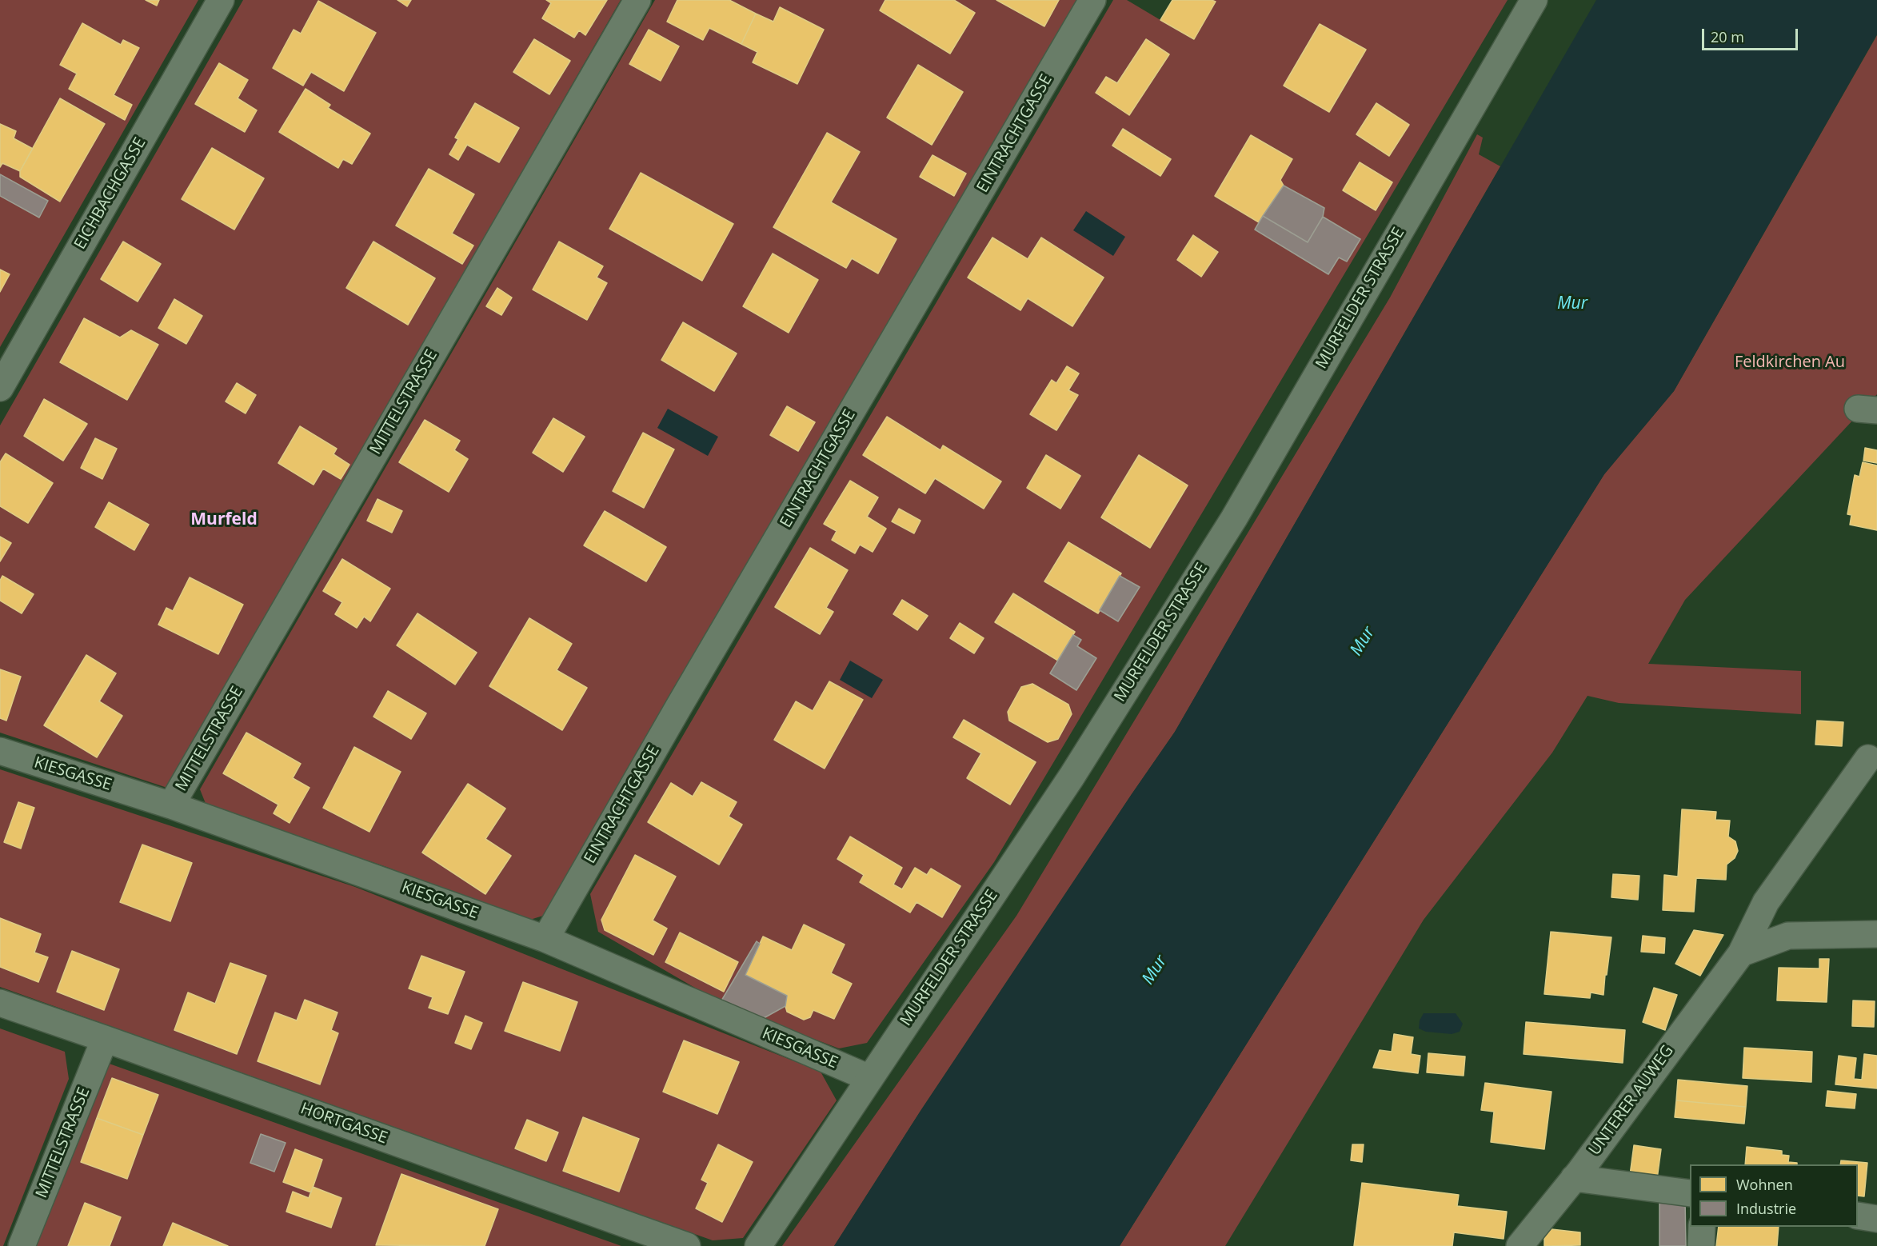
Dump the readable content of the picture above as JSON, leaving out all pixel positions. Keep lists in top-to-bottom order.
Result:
{
  "streets": {
    "street": [
      "EINTRACHTGASSE",
      "EICHBACHGASSE",
      "MURFELDER STRASSE",
      "MITTELSTRASSE",
      "KIESGASSE",
      "UNTERER AUWEG",
      "HORTGASSE"
    ]
  },
  "crossings": [
    ["EINTRACHTGASSE", "KIESGASSE"],
    ["MURFELDER STRASSE", "KIESGASSE"],
    ["MITTELSTRASSE", "KIESGASSE"],
    ["MITTELSTRASSE", "HORTGASSE"]
  ],
  "districts": ["Murfeld"],
  "water": ["Mur"],
  "parks": ["Feldkirchen Au"],
  "legend": ["Wohnen", "Industrie"],
  "scale_bar": "20 m"
}
